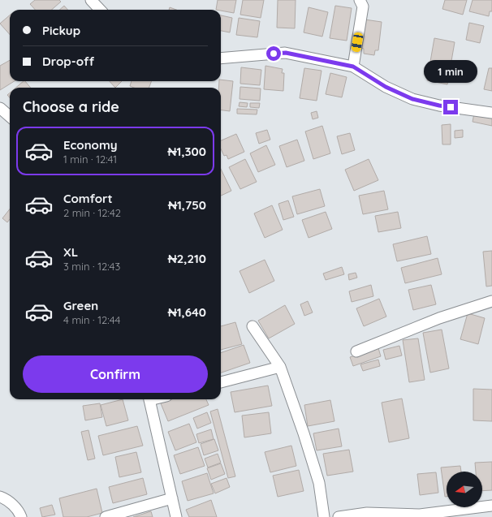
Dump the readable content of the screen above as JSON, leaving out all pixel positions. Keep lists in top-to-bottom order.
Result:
{
  "north": "left",
  "page": {
    "banner": ["Pickup", "Drop-off"],
    "bubble": "1 min",
    "heading": "Choose a ride",
    "list": [
      {
        "name": "Economy",
        "note": "1 min · 12:41",
        "value": "₦1,300"
      },
      {
        "name": "Comfort",
        "note": "2 min · 12:42",
        "value": "₦1,750"
      },
      {
        "name": "XL",
        "note": "3 min · 12:43",
        "value": "₦2,210"
      },
      {
        "name": "Green",
        "note": "4 min · 12:44",
        "value": "₦1,640"
      }
    ],
    "buttons": "Confirm"
  }
}
